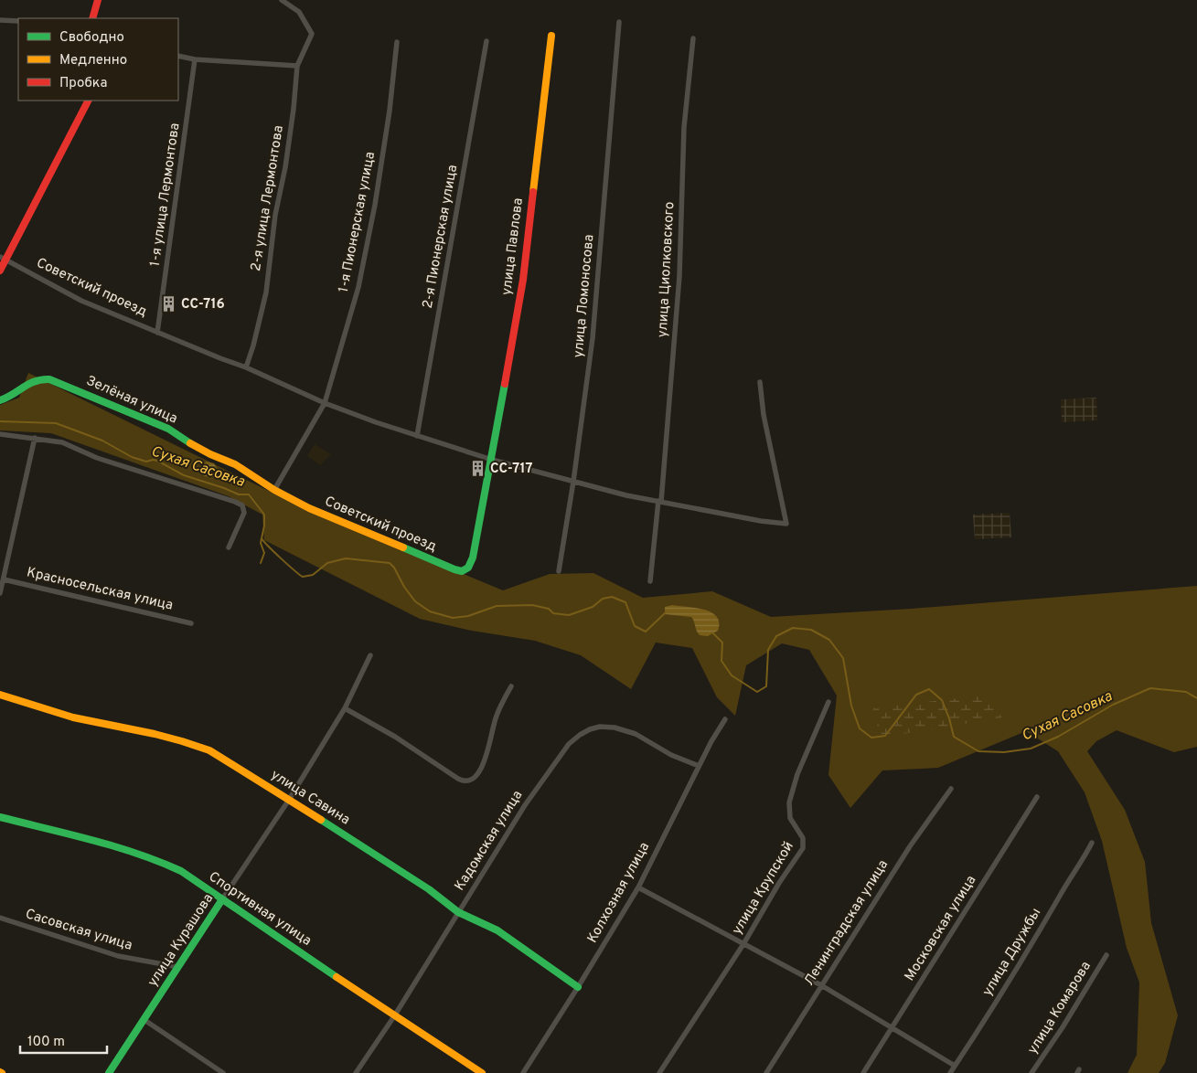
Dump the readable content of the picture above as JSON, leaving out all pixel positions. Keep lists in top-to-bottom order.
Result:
{
  "streets": {
    "street": [
      "1-я улица Лермонтова",
      "2-я улица Лермонтова",
      "1-я Пионерская улица",
      "2-я Пионерская улица",
      "улица Павлова",
      "улица Циолковского",
      "Советский проезд",
      "улица Ломоносова",
      "Зелёная улица",
      "Красносельская улица",
      "улица Савина",
      "Кадомская улица",
      "улица Крупской",
      "Колхозная улица",
      "Спортивная улица",
      "Ленинградская улица",
      "Московская улица",
      "Сасовская улица",
      "улица Курашова",
      "улица Дружбы",
      "улица Комарова"
    ]
  },
  "crossings": [
    ["1-я улица Лермонтова", "Советский проезд"],
    ["2-я улица Лермонтова", "Советский проезд"],
    ["1-я Пионерская улица", "Советский проезд"],
    ["2-я Пионерская улица", "Советский проезд"],
    ["улица Павлова", "Советский проезд"],
    ["улица Циолковского", "Советский проезд"],
    ["Советский проезд", "улица Ломоносова"],
    ["Советский проезд", "Зелёная улица"],
    ["улица Савина", "Кадомская улица"],
    ["улица Савина", "Колхозная улица"],
    ["улица Савина", "улица Курашова"],
    ["Кадомская улица", "Колхозная улица"],
    ["Кадомская улица", "Спортивная улица"],
    ["Спортивная улица", "улица Курашова"],
    ["Сасовская улица", "улица Курашова"]
  ],
  "water": ["Сухая Сасовка"],
  "places": {
    "building": ["СС-716", "СС-717"]
  },
  "legend": ["Свободно", "Медленно", "Пробка"],
  "scale_bar": "100 m"
}
